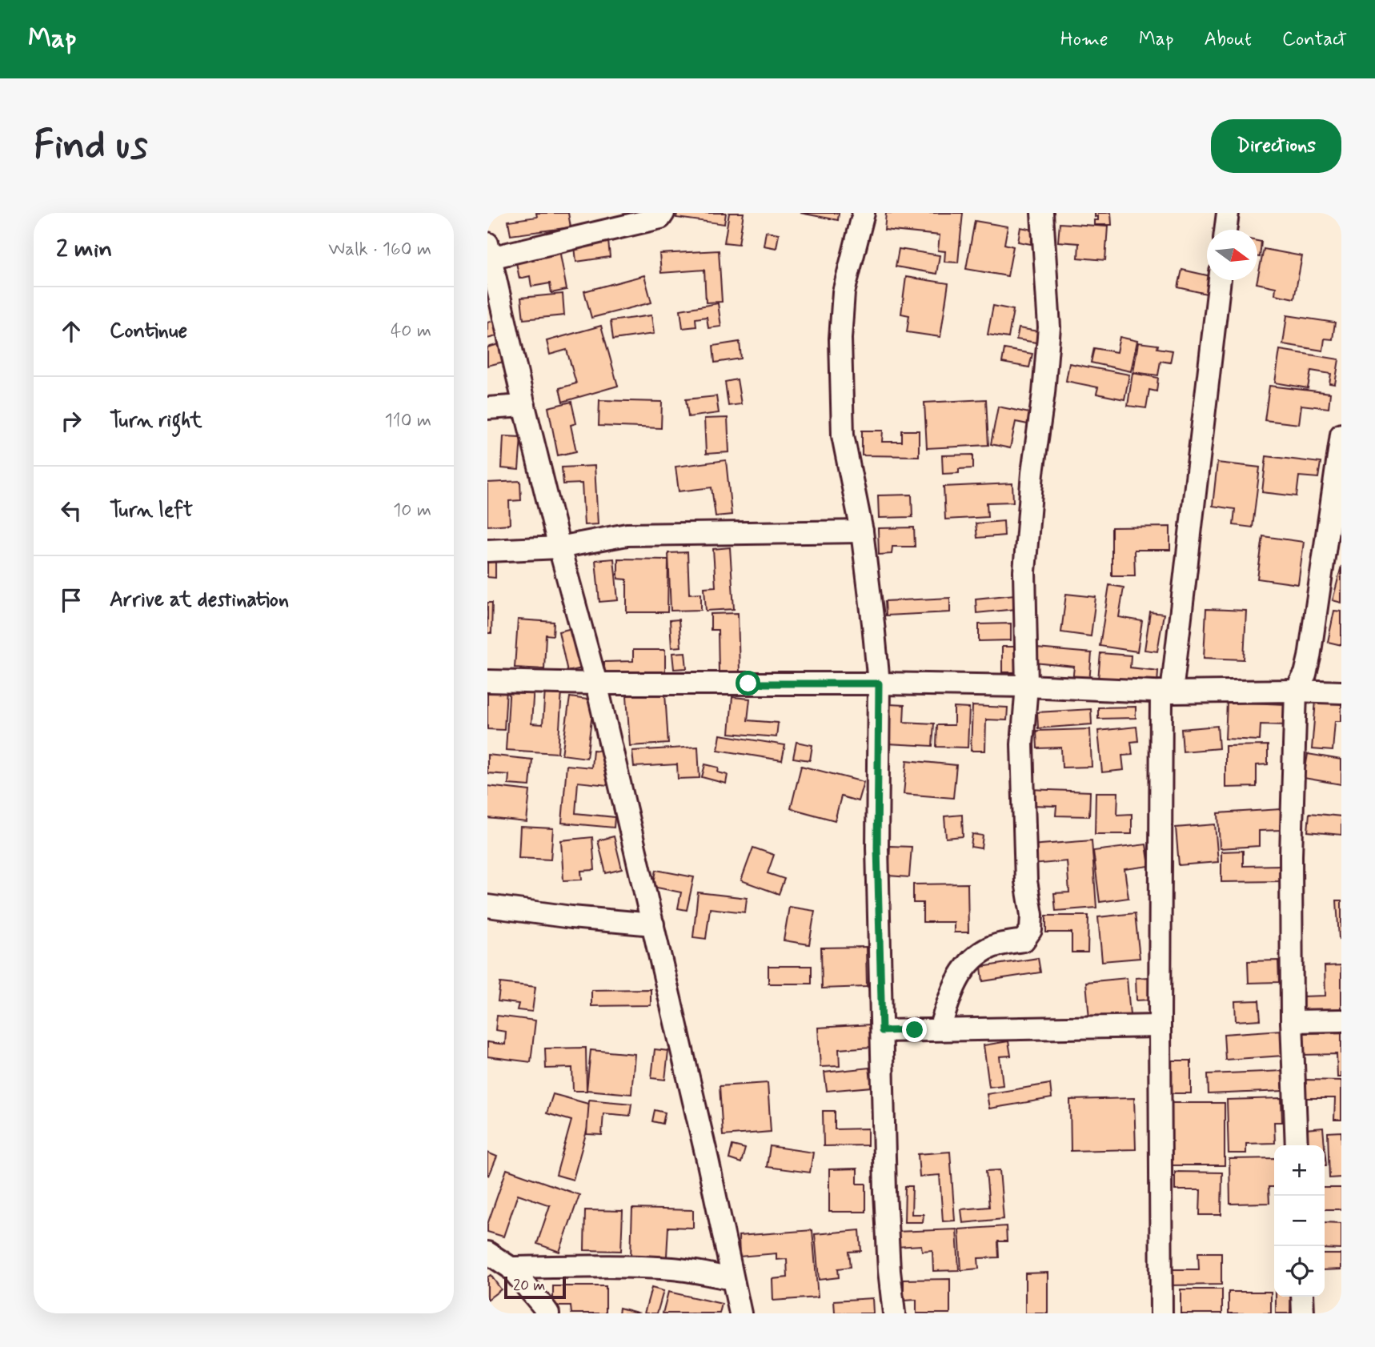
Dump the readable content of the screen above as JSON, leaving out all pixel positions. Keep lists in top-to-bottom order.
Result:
{
  "scale_bar": "20 m",
  "north": "right",
  "page": {
    "header": "Map",
    "nav": [
      "Home",
      "Map",
      "About",
      "Contact"
    ],
    "buttons": "Directions",
    "title": "Find us",
    "heading": ["2 min", "Walk · 160 m"],
    "list": [
      ["Continue", "40 m"],
      ["Turn right", "110 m"],
      ["Turn left", "10 m"],
      "Arrive at destination"
    ],
    "map_buttons": ["+", "−"],
    "scale": "20 m"
  }
}
